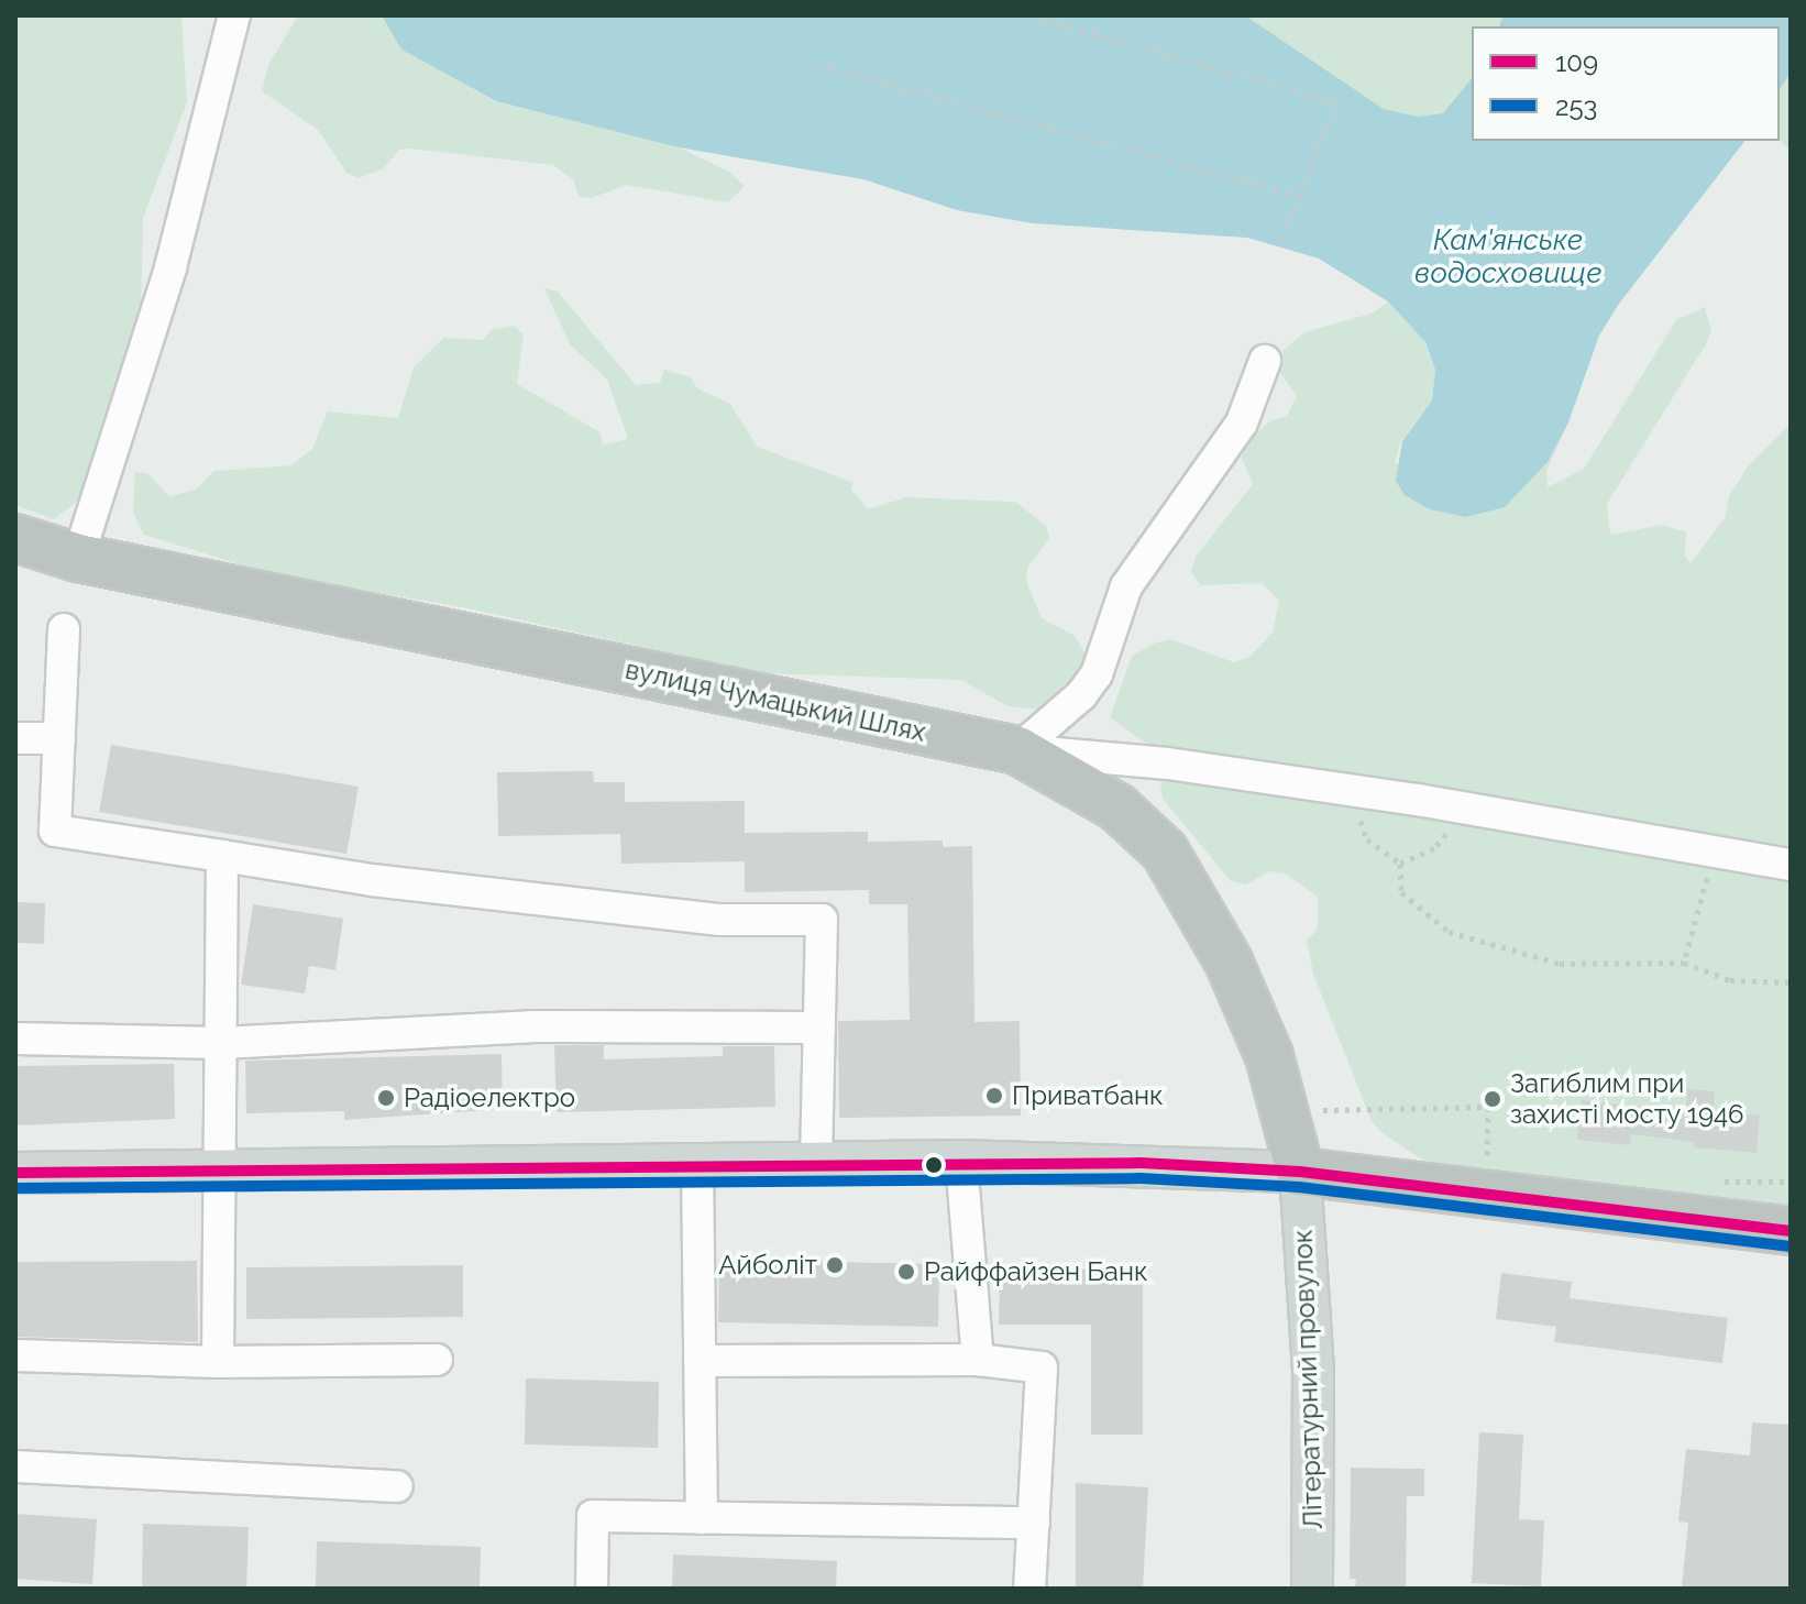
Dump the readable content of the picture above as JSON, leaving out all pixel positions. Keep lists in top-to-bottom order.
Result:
{
  "streets": {
    "highway": ["вулиця Чумацький Шлях"],
    "main road": ["Літературний провулок"]
  },
  "crossings": [
    ["вулиця Чумацький Шлях", "Літературний провулок"]
  ],
  "water": ["Кам'янське водосховище"],
  "places": [
    "Приватбанк",
    "Радіоелектро",
    "Загиблим при захисті мосту 1946",
    "Айболіт",
    "Райффайзен Банк"
  ],
  "lines": ["transit line 109", "transit line 253"],
  "legend": ["109", "253"]
}
